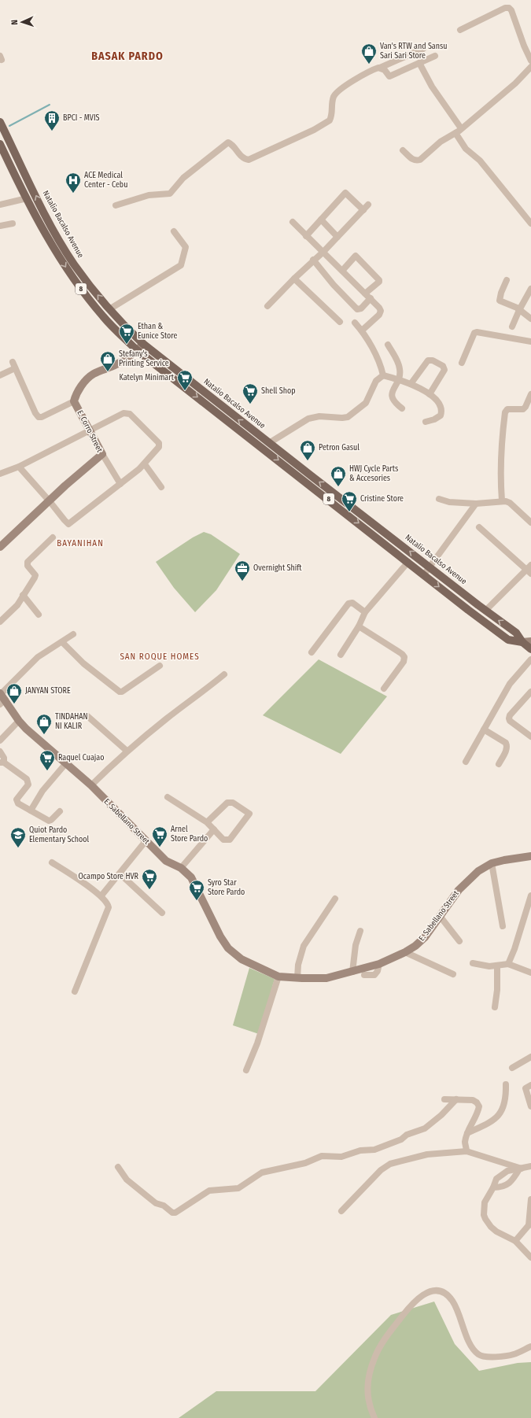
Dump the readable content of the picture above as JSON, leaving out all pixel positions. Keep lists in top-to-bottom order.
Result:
{
  "streets": {
    "main road": ["Natalio Bacalso Avenue", "8"],
    "street": ["E. Corro Street", "E. Sabellano Street"]
  },
  "crossings": [
    ["Natalio Bacalso Avenue", "E. Corro Street"]
  ],
  "districts": ["BASAK PARDO", "BAYANIHAN", "SAN ROQUE HOMES"],
  "places": {
    "shop": [
      "Van's RTW and Sansu Sari Sari Store",
      "Stefany's Printing Service",
      "Petron Gasul",
      "HWJ Cycle Parts & Accesories",
      "JANYAN STORE",
      "TINDAHAN NI KALIR"
    ],
    "building": ["BPCI - MVIS"],
    "hospital": ["ACE Medical Center - Cebu"],
    "supermarket": [
      "Ethan & Eunice Store",
      "Katelyn Minimart",
      "Shell Shop",
      "Cristine Store",
      "Raquel Cuajao",
      "Arnel Store Pardo",
      "Ocampo Store HVR",
      "Syro Star Store Pardo"
    ],
    "office": ["Overnight Shift"],
    "school or university": ["Quiot Pardo Elementary School"]
  },
  "north": "left"
}
